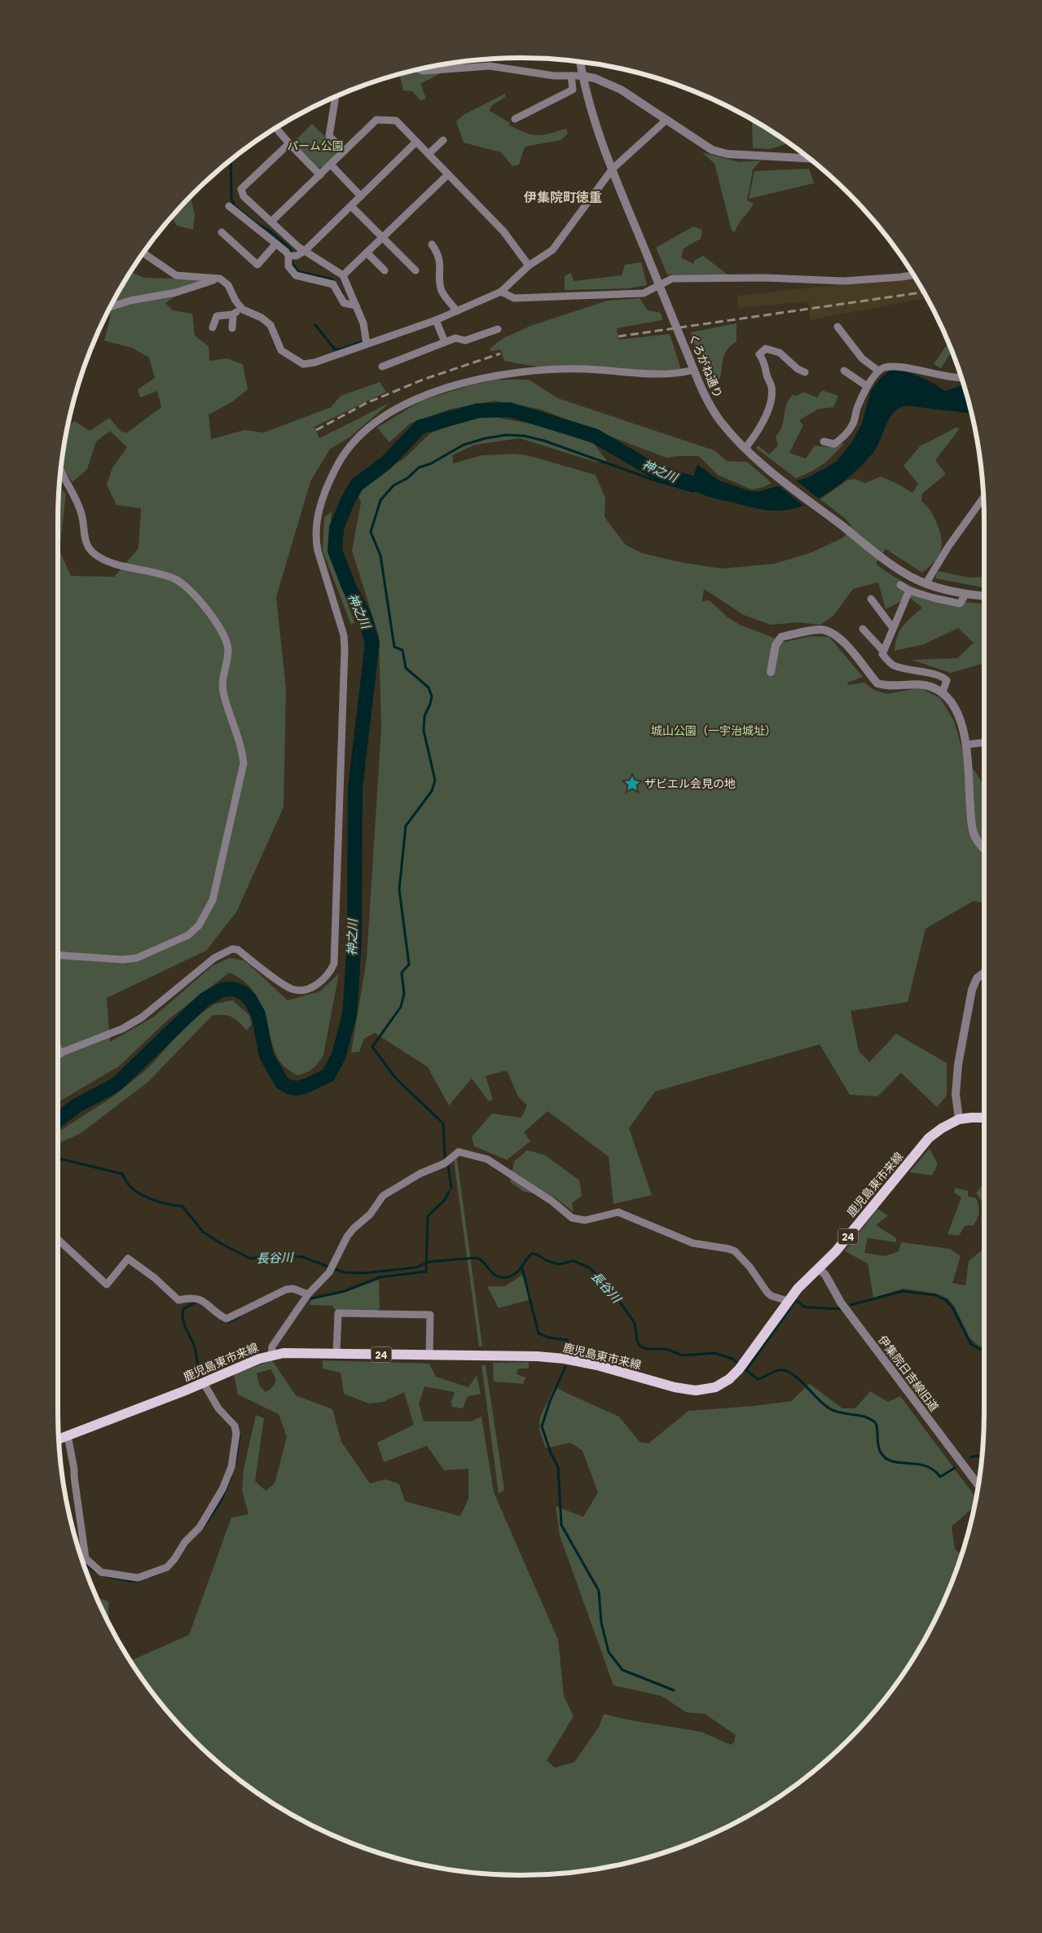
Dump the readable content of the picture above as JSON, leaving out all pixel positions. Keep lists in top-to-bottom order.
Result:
{
  "streets": {
    "main road": ["鹿児島東市来線", "24"],
    "street": ["くろがね通り", "伊集院日吉線旧道"]
  },
  "crossings": [
    ["鹿児島東市来線", "伊集院日吉線旧道"]
  ],
  "districts": ["伊集院町徳重"],
  "water": ["神之川", "長谷川"],
  "parks": ["パーム公園", "城山公園（一宇治城址）"],
  "places": {
    "place": ["ザビエル会見の地"]
  }
}
